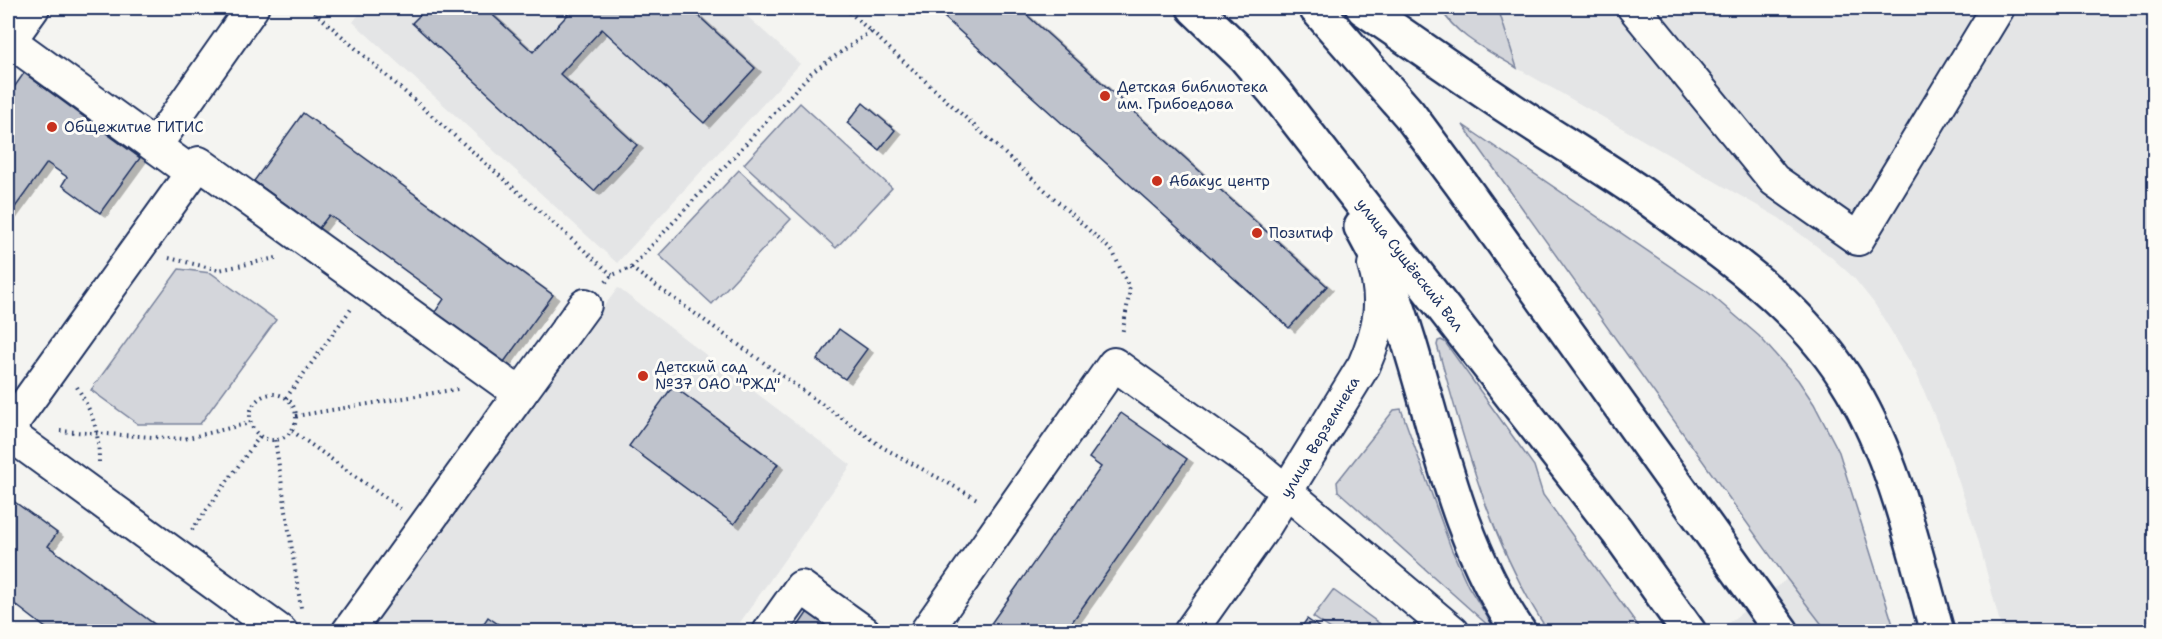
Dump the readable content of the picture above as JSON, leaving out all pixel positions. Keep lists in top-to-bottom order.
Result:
{
  "streets": {
    "main road": ["улица Сущёвский Вал"],
    "street": ["улица Верземнека"]
  },
  "places": [
    "Детская библиотека им. Грибоедова",
    "Общежитие ГИТИС",
    "Абакус центр",
    "Позитиф",
    "Детский сад №37 ОАО \"РЖД\""
  ]
}
